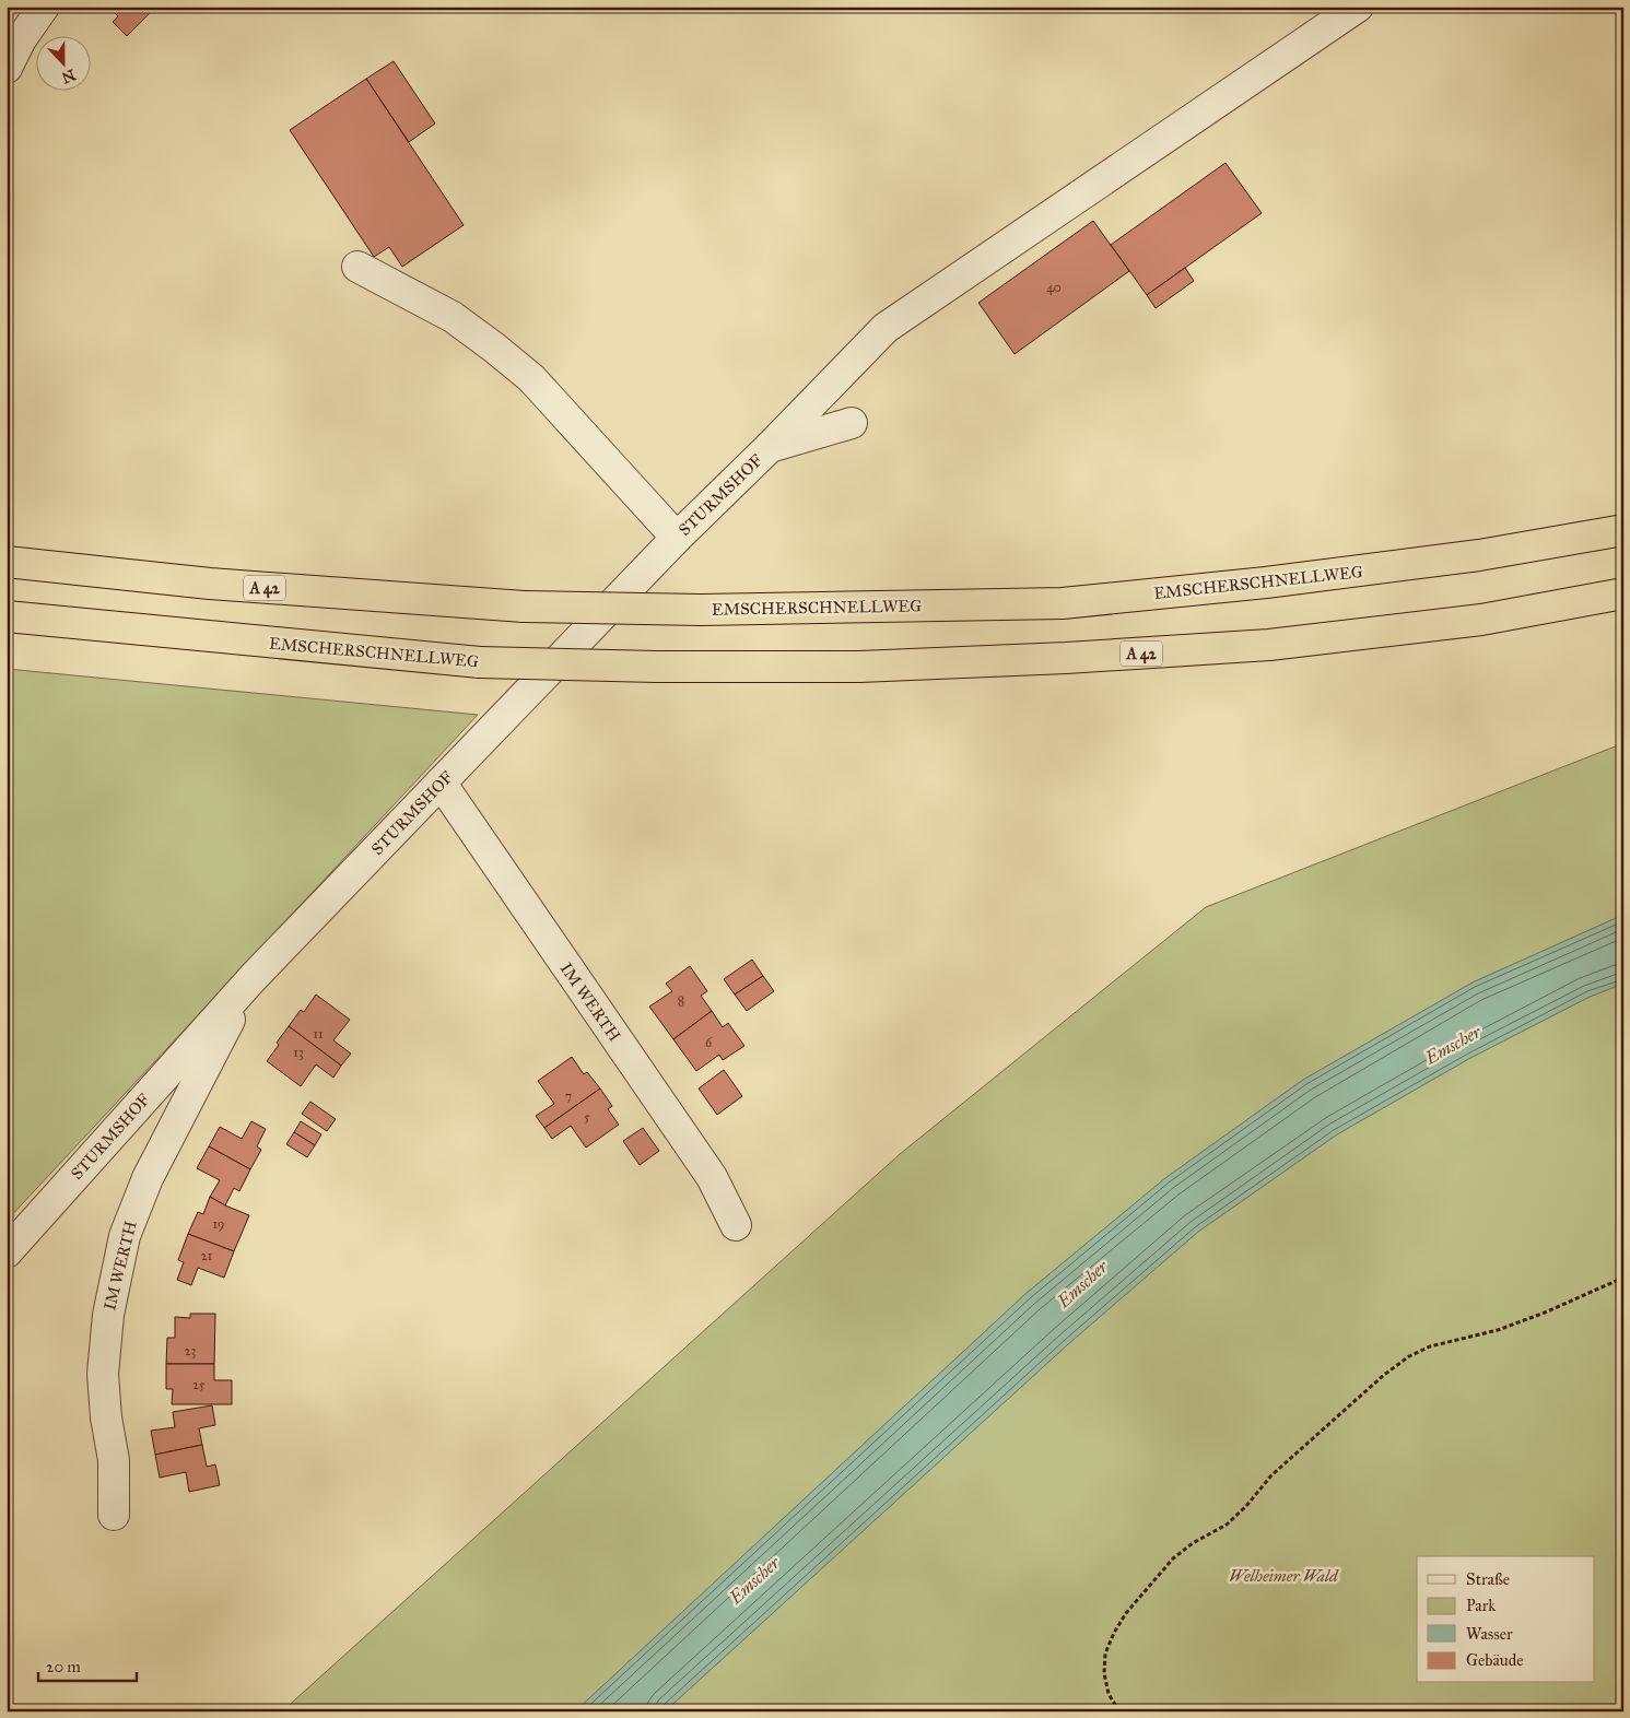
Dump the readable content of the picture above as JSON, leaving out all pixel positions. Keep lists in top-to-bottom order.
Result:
{
  "streets": {
    "highway": ["EMSCHERSCHNELLWEG", "A 42"],
    "street": ["STURMSHOF", "IM WERTH"]
  },
  "crossings": [
    ["STURMSHOF", "IM WERTH"]
  ],
  "water": ["Emscher"],
  "parks": ["Welheimer Wald"],
  "house_numbers": [
    "40",
    "8",
    "11",
    "6",
    "13",
    "7",
    "5",
    "19",
    "21",
    "23",
    "25"
  ],
  "legend": [
    "Straße",
    "Park",
    "Wasser",
    "Gebäude"
  ],
  "scale_bar": "20 m",
  "north": "bottom"
}
